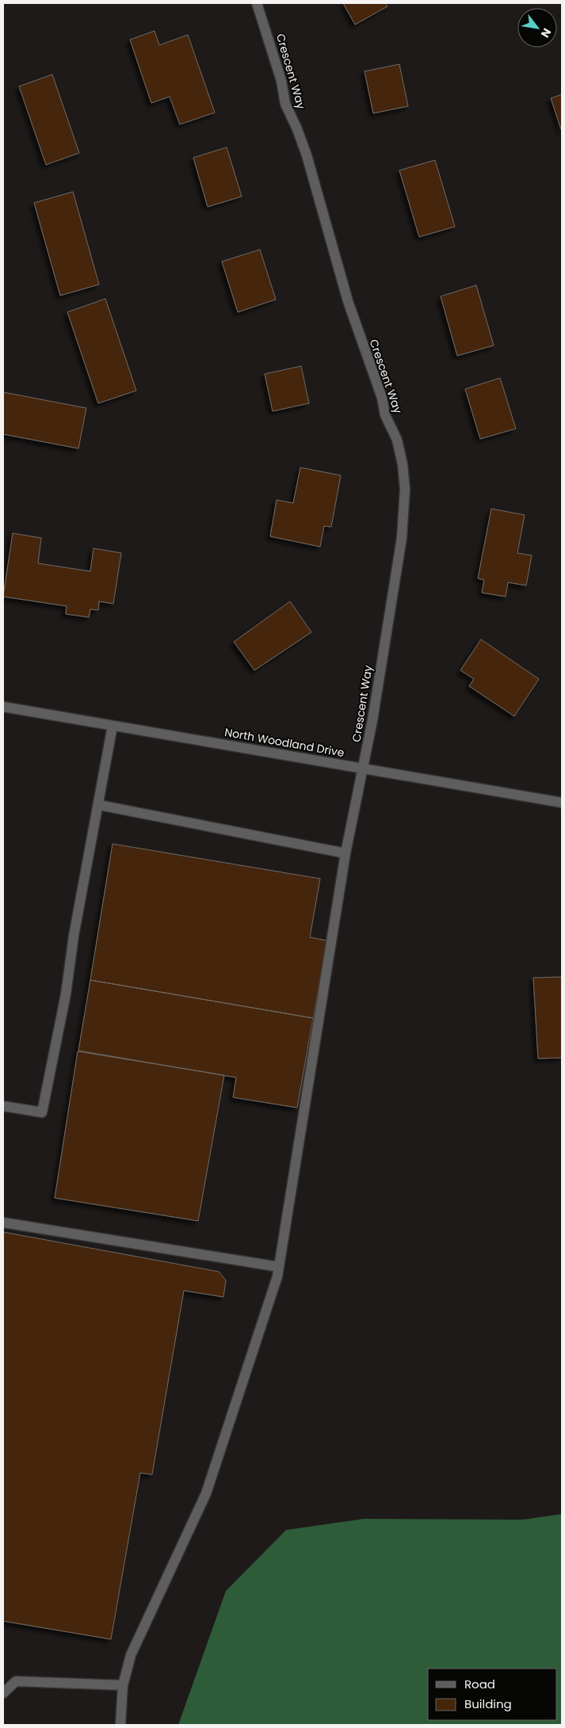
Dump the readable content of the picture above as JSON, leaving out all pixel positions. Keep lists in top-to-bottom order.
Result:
{
  "streets": {
    "street": ["Crescent Way", "North Woodland Drive"]
  },
  "crossings": [
    ["Crescent Way", "North Woodland Drive"]
  ],
  "legend": ["Road", "Building"],
  "north": "bottom right"
}
